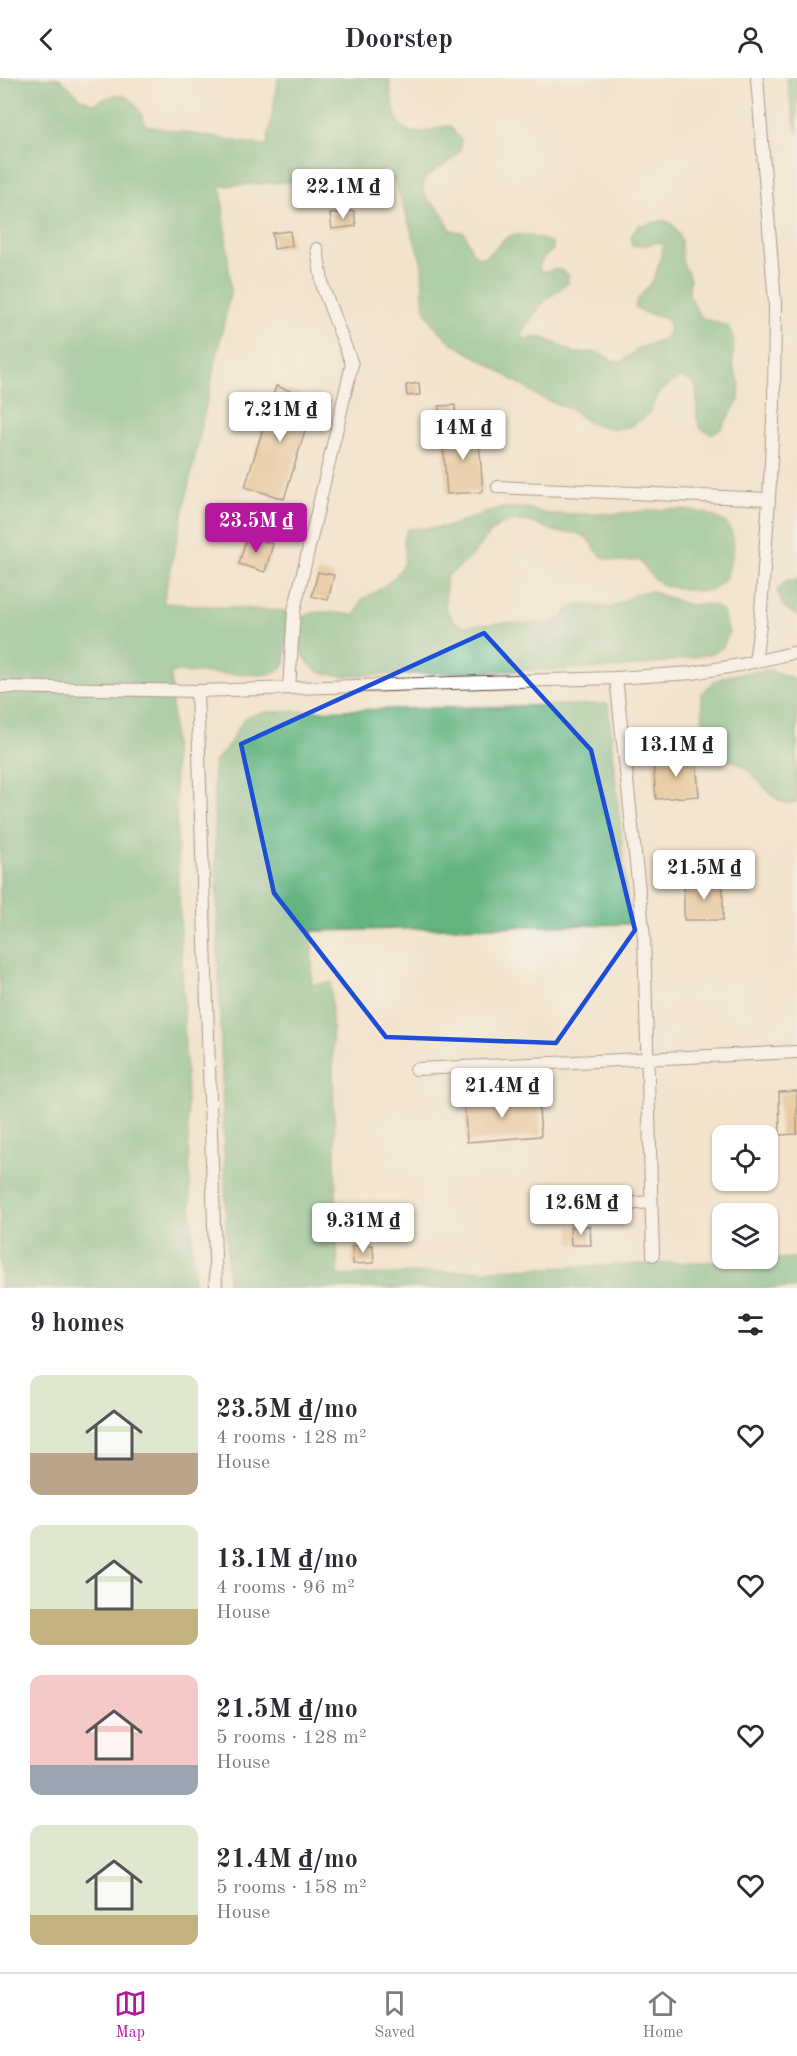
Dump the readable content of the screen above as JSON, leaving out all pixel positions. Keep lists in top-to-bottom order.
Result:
{
  "page": {
    "header": "Doorstep",
    "price": [
      "22.1M ₫",
      "7.21M ₫",
      "14M ₫",
      "23.5M ₫",
      "13.1M ₫",
      "21.5M ₫",
      "21.4M ₫",
      "12.6M ₫",
      "9.31M ₫"
    ],
    "heading": "9 homes",
    "list": [
      {
        "name": "23.5M ₫/mo",
        "note": "4 rooms · 128 m² · House"
      },
      {
        "name": "13.1M ₫/mo",
        "note": "4 rooms · 96 m² · House"
      },
      {
        "name": "21.5M ₫/mo",
        "note": "5 rooms · 128 m² · House"
      },
      {
        "name": "21.4M ₫/mo",
        "note": "5 rooms · 158 m² · House"
      }
    ],
    "tabs": ["Map", "Saved", "Home"]
  }
}
